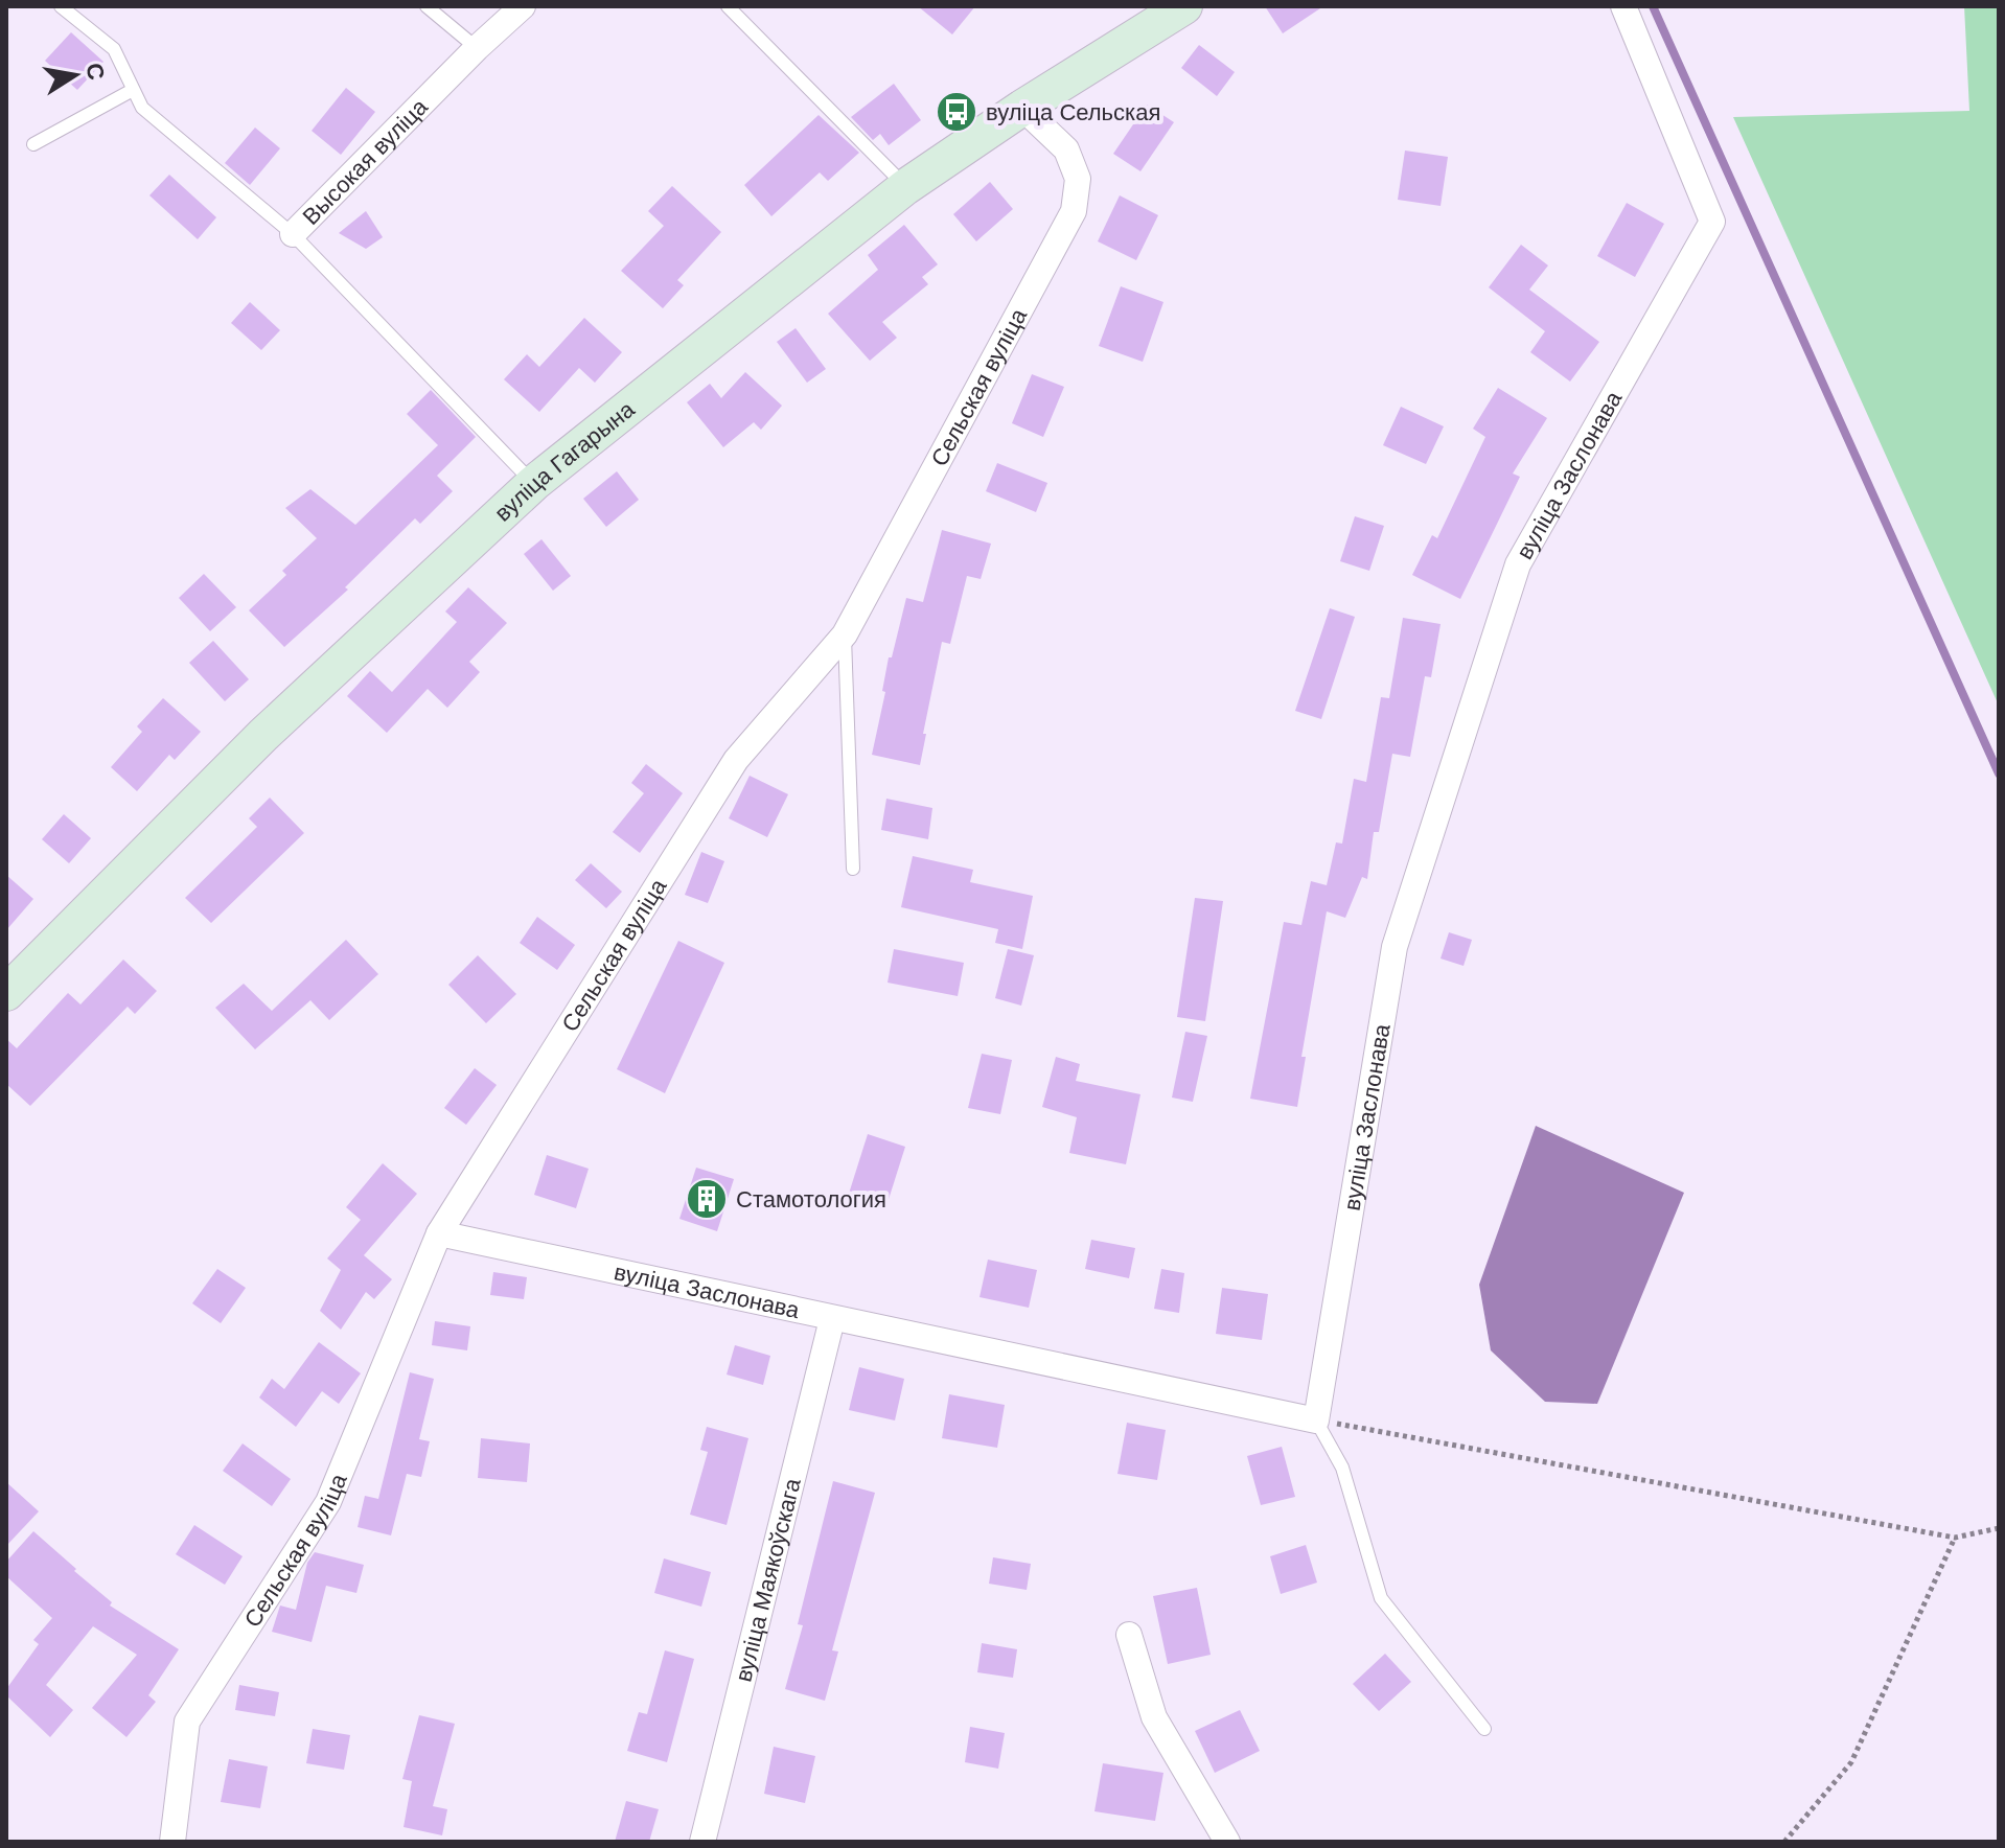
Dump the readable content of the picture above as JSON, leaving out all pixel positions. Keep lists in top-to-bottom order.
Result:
{
  "streets": {
    "street": [
      "Высокая вуліца",
      "Сельская вуліца",
      "вуліца Гагарына",
      "вуліца Заслонава",
      "вуліца Маякоўскага"
    ]
  },
  "crossings": [
    ["Сельская вуліца", "вуліца Гагарына"],
    ["Сельская вуліца", "вуліца Заслонава"],
    ["вуліца Заслонава", "вуліца Маякоўскага"]
  ],
  "places": {
    "bus stop": ["вуліца Сельская"],
    "building": ["Стамотология"]
  },
  "north": "right"
}
